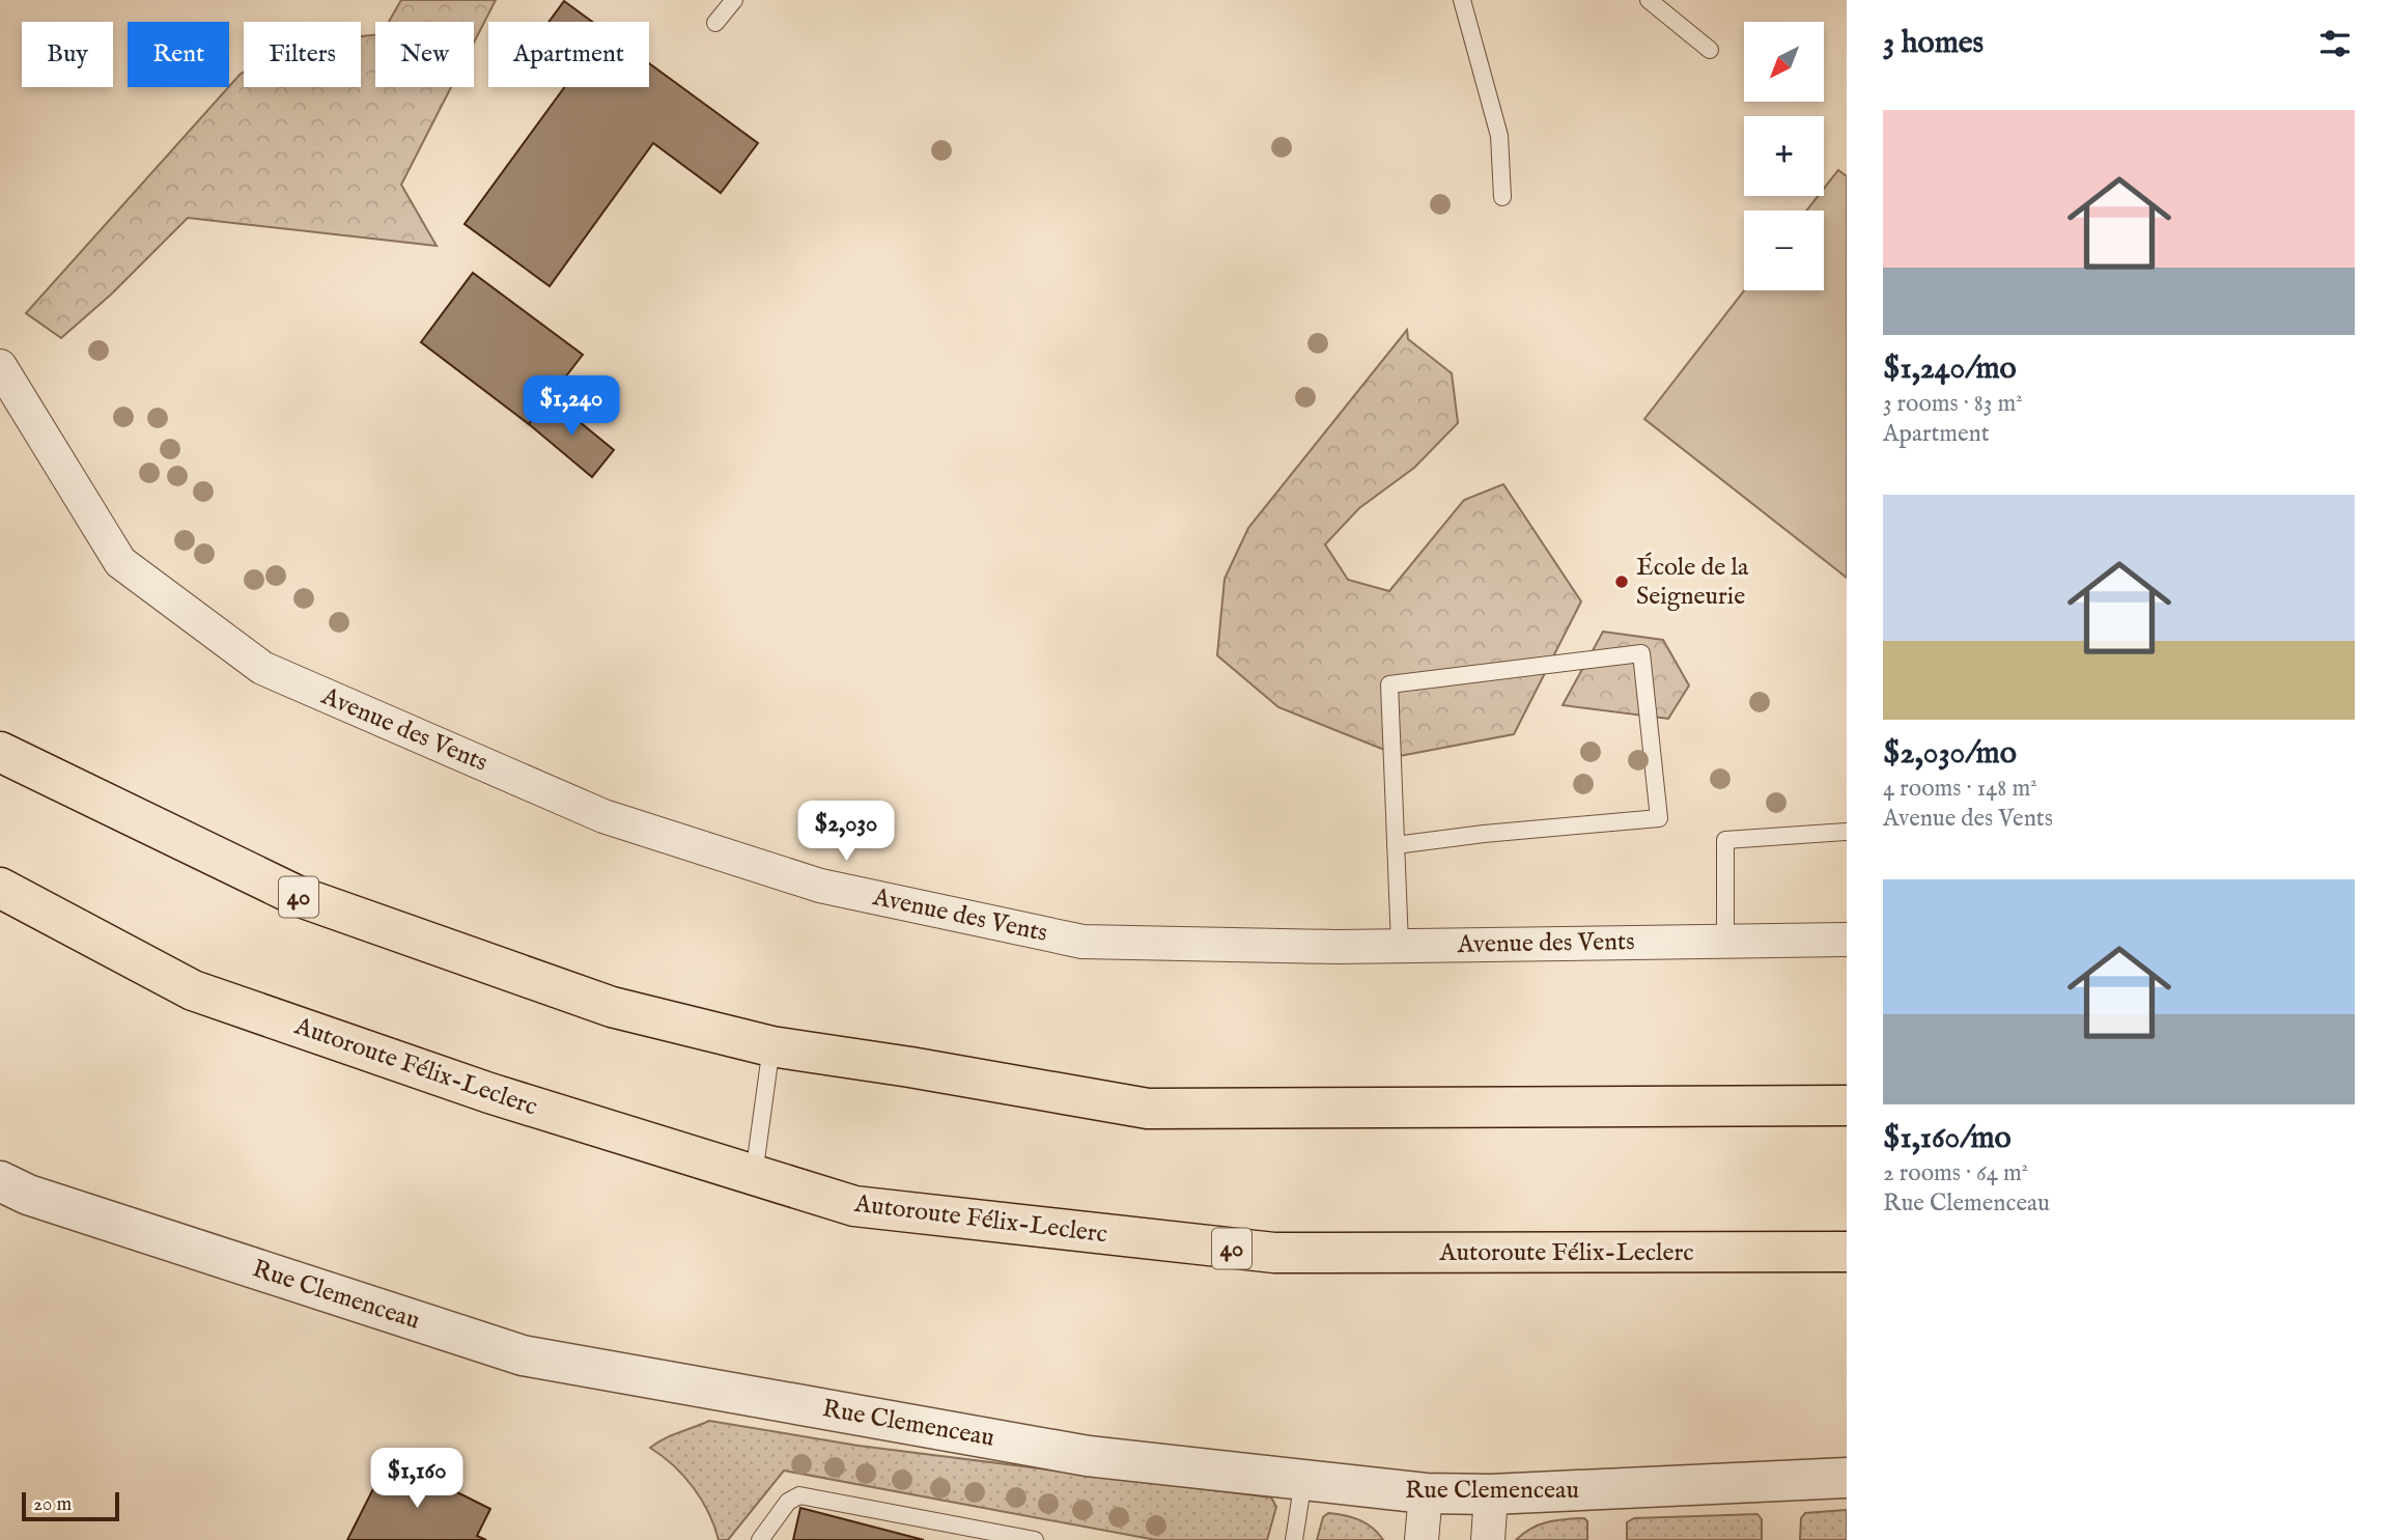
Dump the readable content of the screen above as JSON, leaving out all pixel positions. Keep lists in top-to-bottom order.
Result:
{
  "streets": {
    "highway": ["40", "Autoroute Félix-Leclerc"],
    "street": ["Avenue des Vents", "Rue Clemenceau"]
  },
  "places": ["École de la Seigneurie"],
  "scale_bar": "20 m",
  "north": "bottom left",
  "page": {
    "heading": "3 homes",
    "map_buttons": ["+", "−"],
    "chip": [
      "Buy",
      "Rent",
      "Filters",
      "New",
      "Apartment"
    ],
    "list": [
      {
        "name": "$1,240/mo",
        "note": "3 rooms · 83 m² · Apartment"
      },
      {
        "name": "$2,030/mo",
        "note": "4 rooms · 148 m² · Avenue des Vents"
      },
      {
        "name": "$1,160/mo",
        "note": "2 rooms · 64 m² · Rue Clemenceau"
      }
    ],
    "price": ["$1,240", "$2,030", "$1,160"],
    "scale": "20 m"
  }
}
